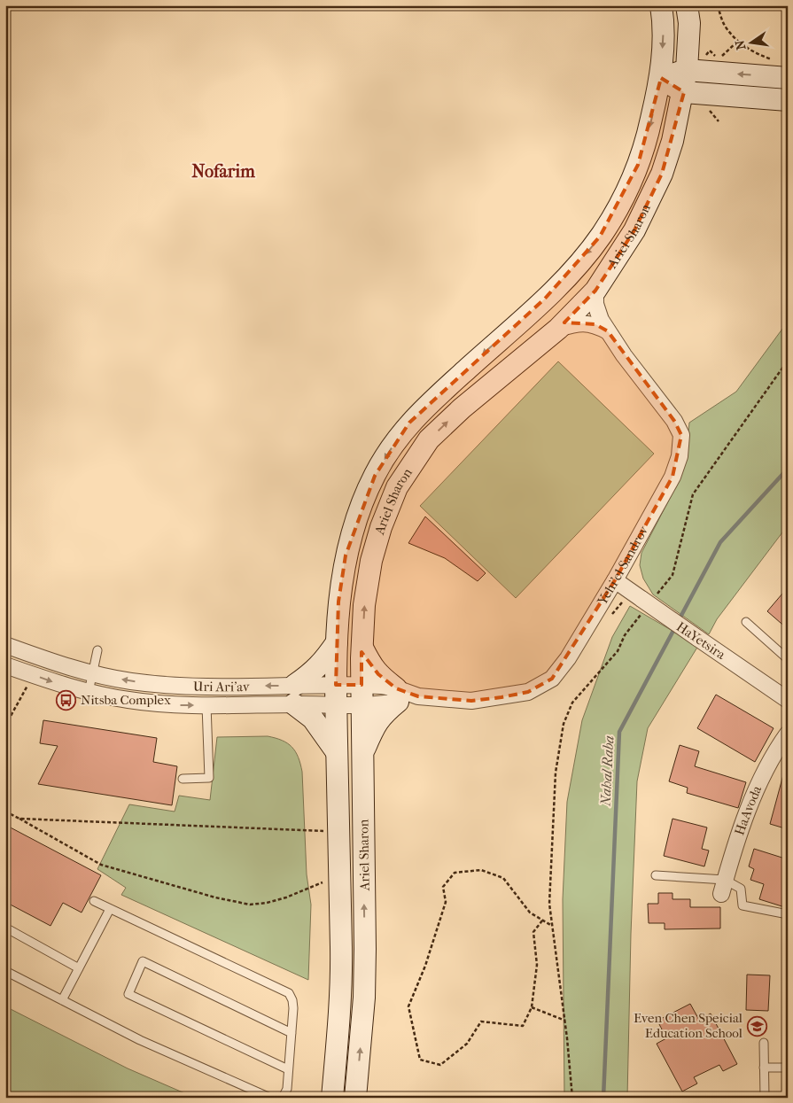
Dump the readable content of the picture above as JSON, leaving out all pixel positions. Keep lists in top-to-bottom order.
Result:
{
  "streets": {
    "main road": ["Ariel Sharon"],
    "street": [
      "Yehi'el Sandrov",
      "HaYetsira",
      "Uri Ari'av",
      "HaAvoda"
    ]
  },
  "crossings": [
    ["Ariel Sharon", "Yehi'el Sandrov"],
    ["Ariel Sharon", "Uri Ari'av"],
    ["Yehi'el Sandrov", "HaYetsira"],
    ["Yehi'el Sandrov", "Uri Ari'av"]
  ],
  "districts": ["Nofarim"],
  "water": ["Nahal Raba"],
  "places": {
    "bus stop": ["Nitsba Complex"],
    "school or university": ["Even Chen Speicial Education School"]
  },
  "north": "left"
}
